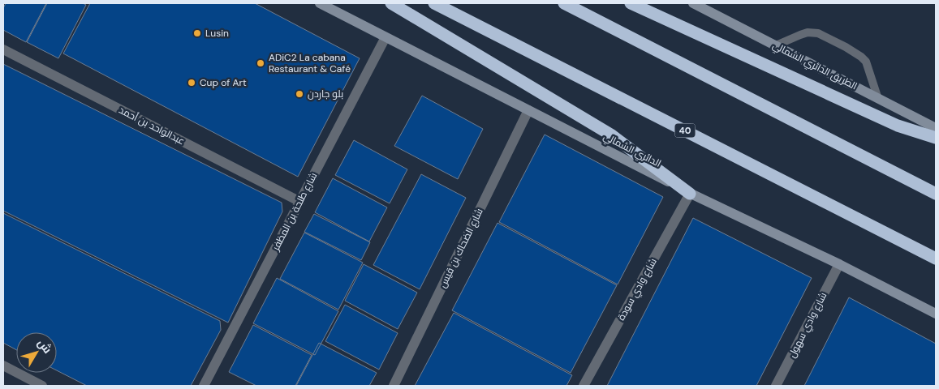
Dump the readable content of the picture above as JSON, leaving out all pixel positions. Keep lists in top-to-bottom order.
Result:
{
  "streets": {
    "highway": ["40"],
    "main road": ["الطريق الدائري الشمالي", "الدائري الشمالي"],
    "street": [
      "عبدالواحد بن أحمد",
      "شارع طلحة بن المظفر",
      "شارع الضحاك بن قيس",
      "شارع وادي سودة",
      "شارع وادي سهول"
    ]
  },
  "crossings": [
    ["عبدالواحد بن أحمد", "شارع طلحة بن المظفر"],
    ["الدائري الشمالي", "شارع طلحة بن المظفر"],
    ["الدائري الشمالي", "شارع الضحاك بن قيس"],
    ["الدائري الشمالي", "شارع وادي سودة"],
    ["الدائري الشمالي", "شارع وادي سهول"]
  ],
  "places": [
    "Lusin",
    "ADiC2 La cabana Restaurant & Café",
    "Cup of Art",
    "بلو جاردن"
  ],
  "north": "top right"
}
